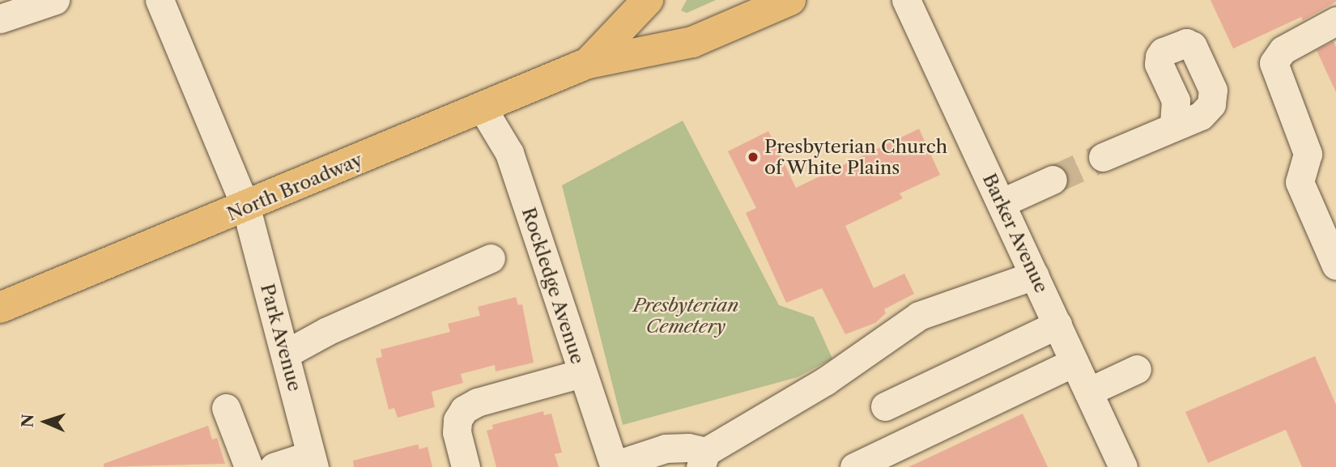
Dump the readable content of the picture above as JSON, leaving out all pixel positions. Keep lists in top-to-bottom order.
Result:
{
  "streets": {
    "main road": ["North Broadway"],
    "street": ["Barker Avenue", "Rockledge Avenue", "Park Avenue"]
  },
  "crossings": [
    ["North Broadway", "Rockledge Avenue"],
    ["North Broadway", "Park Avenue"]
  ],
  "parks": ["Presbyterian Cemetery"],
  "places": ["Presbyterian Church of White Plains"],
  "north": "left"
}
